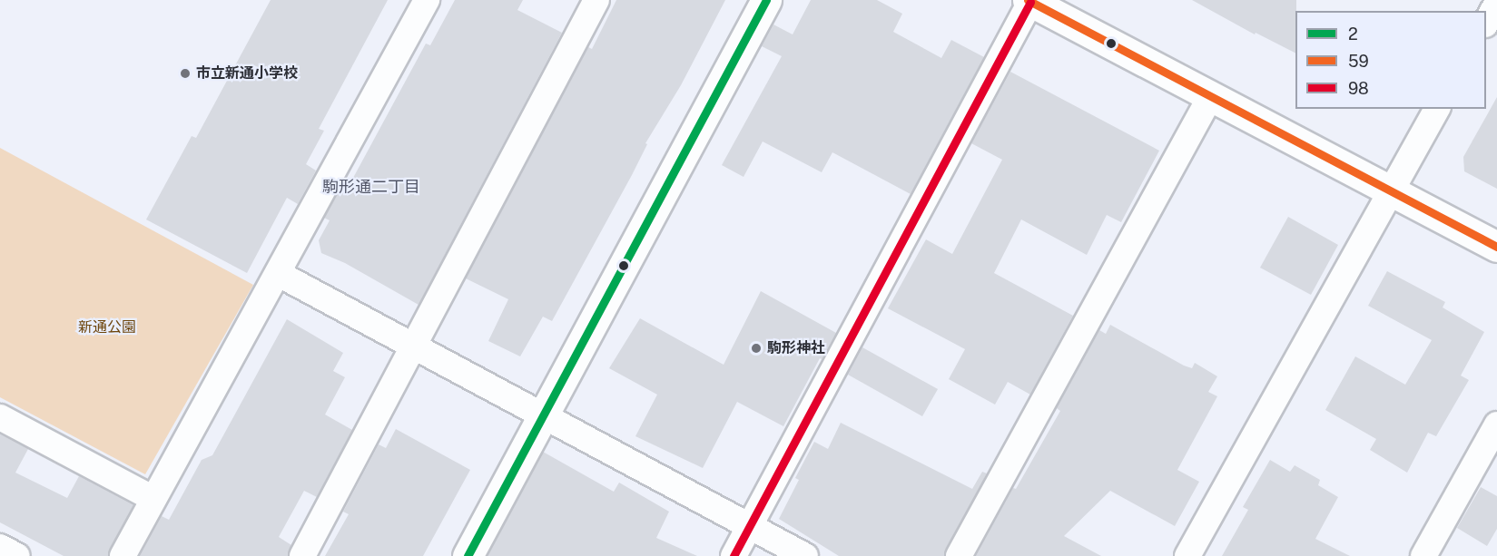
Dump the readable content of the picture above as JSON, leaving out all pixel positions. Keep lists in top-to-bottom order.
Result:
{
  "districts": ["駒形通二丁目"],
  "parks": ["新通公園"],
  "places": ["市立新通小学校", "駒形神社"],
  "lines": ["transit line 2", "transit line 59", "transit line 98"],
  "legend": ["2", "59", "98"]
}
